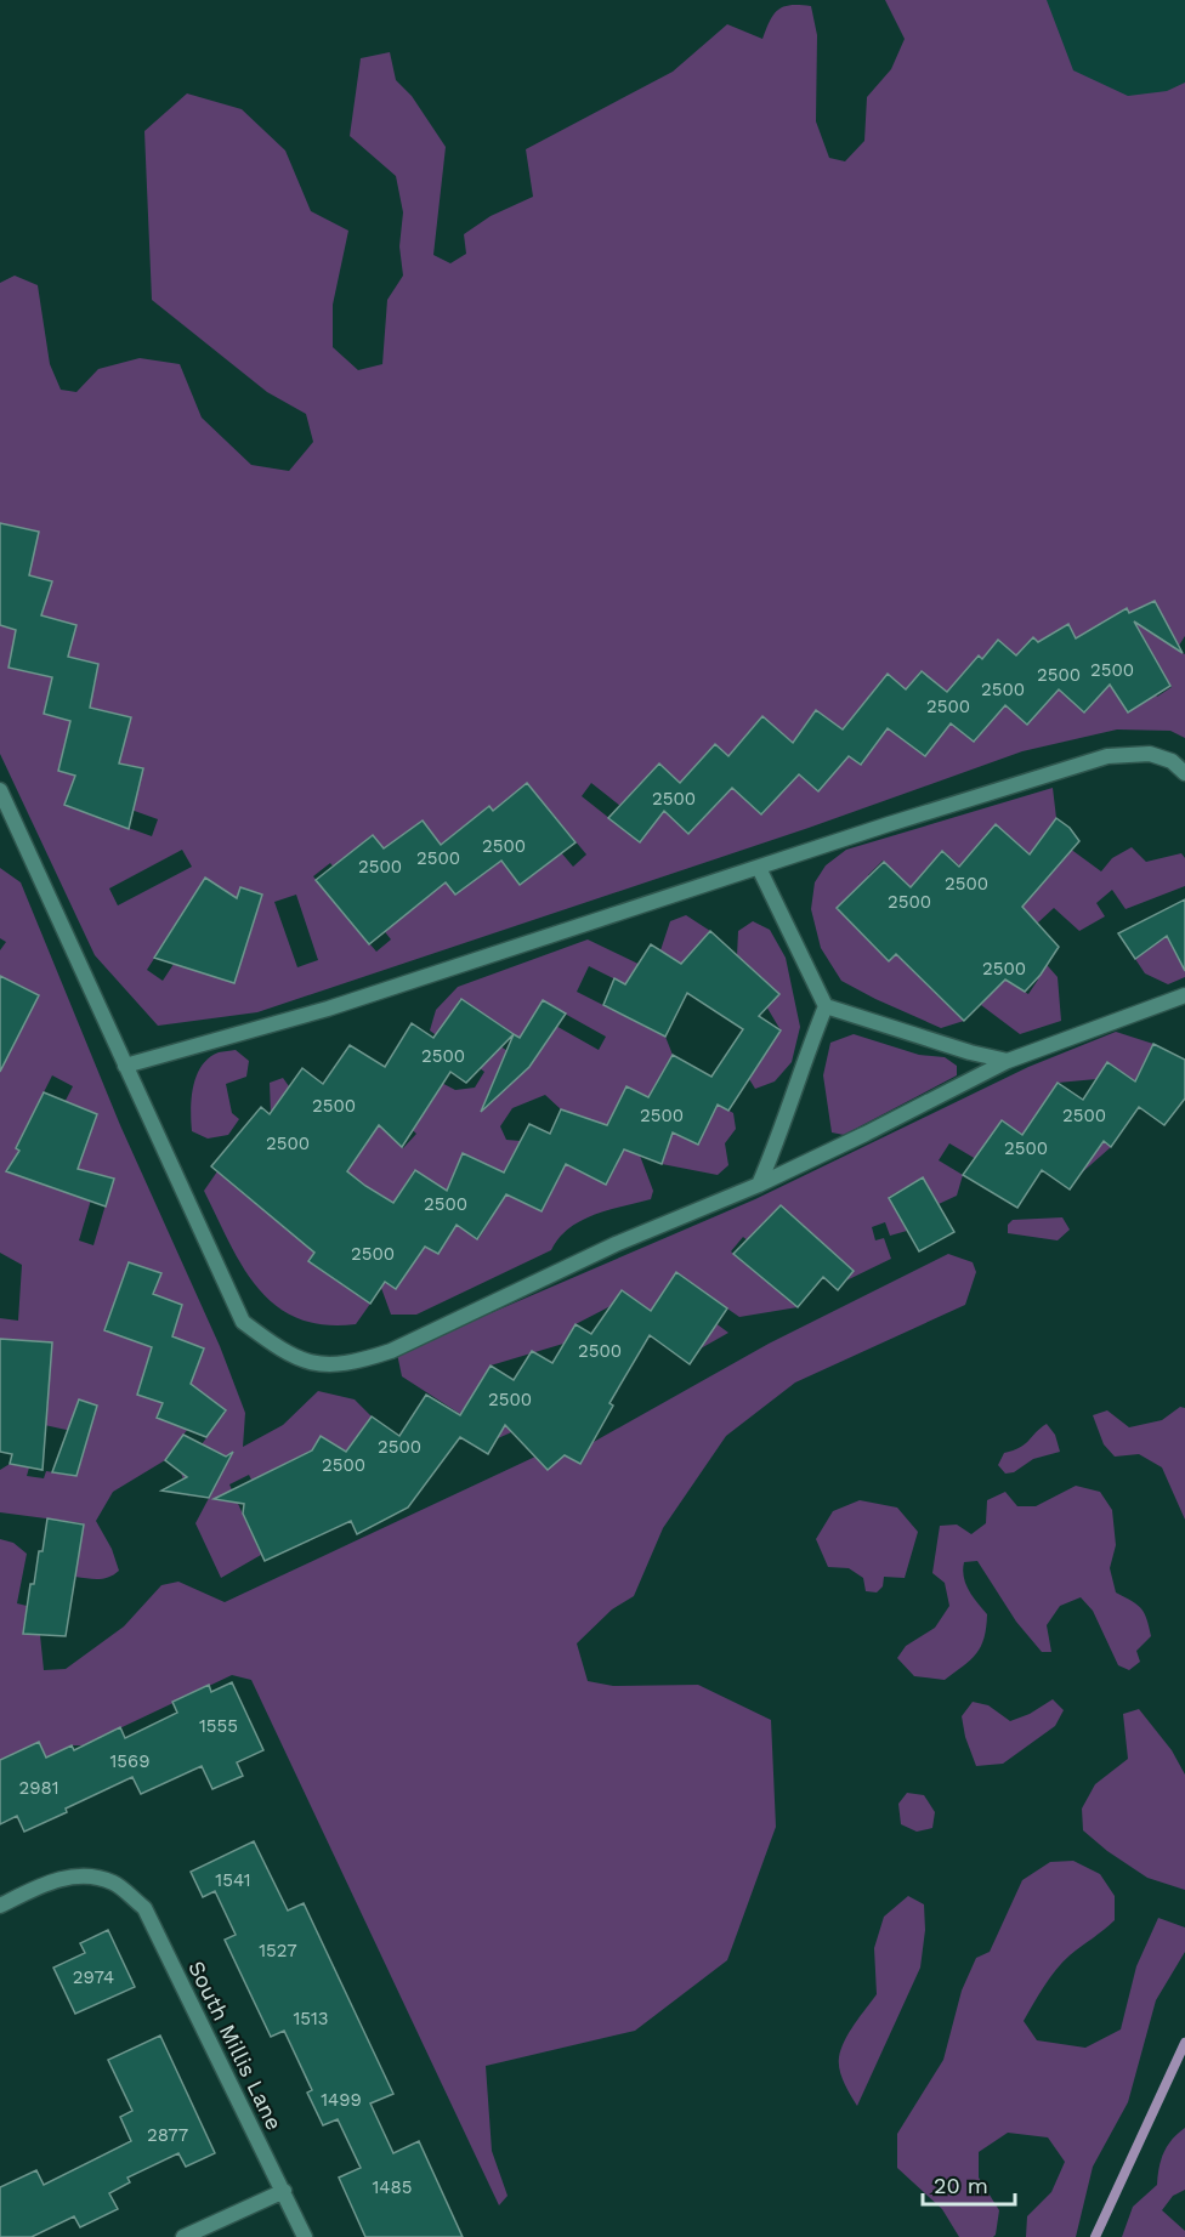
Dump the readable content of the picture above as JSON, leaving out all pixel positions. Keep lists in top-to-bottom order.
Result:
{
  "streets": {
    "street": ["South Millis Lane"]
  },
  "house_numbers": [
    "2500",
    "2500",
    "2500",
    "2500",
    "2500",
    "2500",
    "2500",
    "2500",
    "2500",
    "2500",
    "2500",
    "2500",
    "2500",
    "2500",
    "2500",
    "2500",
    "2500",
    "2500",
    "2500",
    "2500",
    "2500",
    "2500",
    "2500",
    "1555",
    "1569",
    "2981",
    "1541",
    "1527",
    "2974",
    "1513",
    "1499",
    "2877",
    "1485"
  ],
  "scale_bar": "20 m"
}
